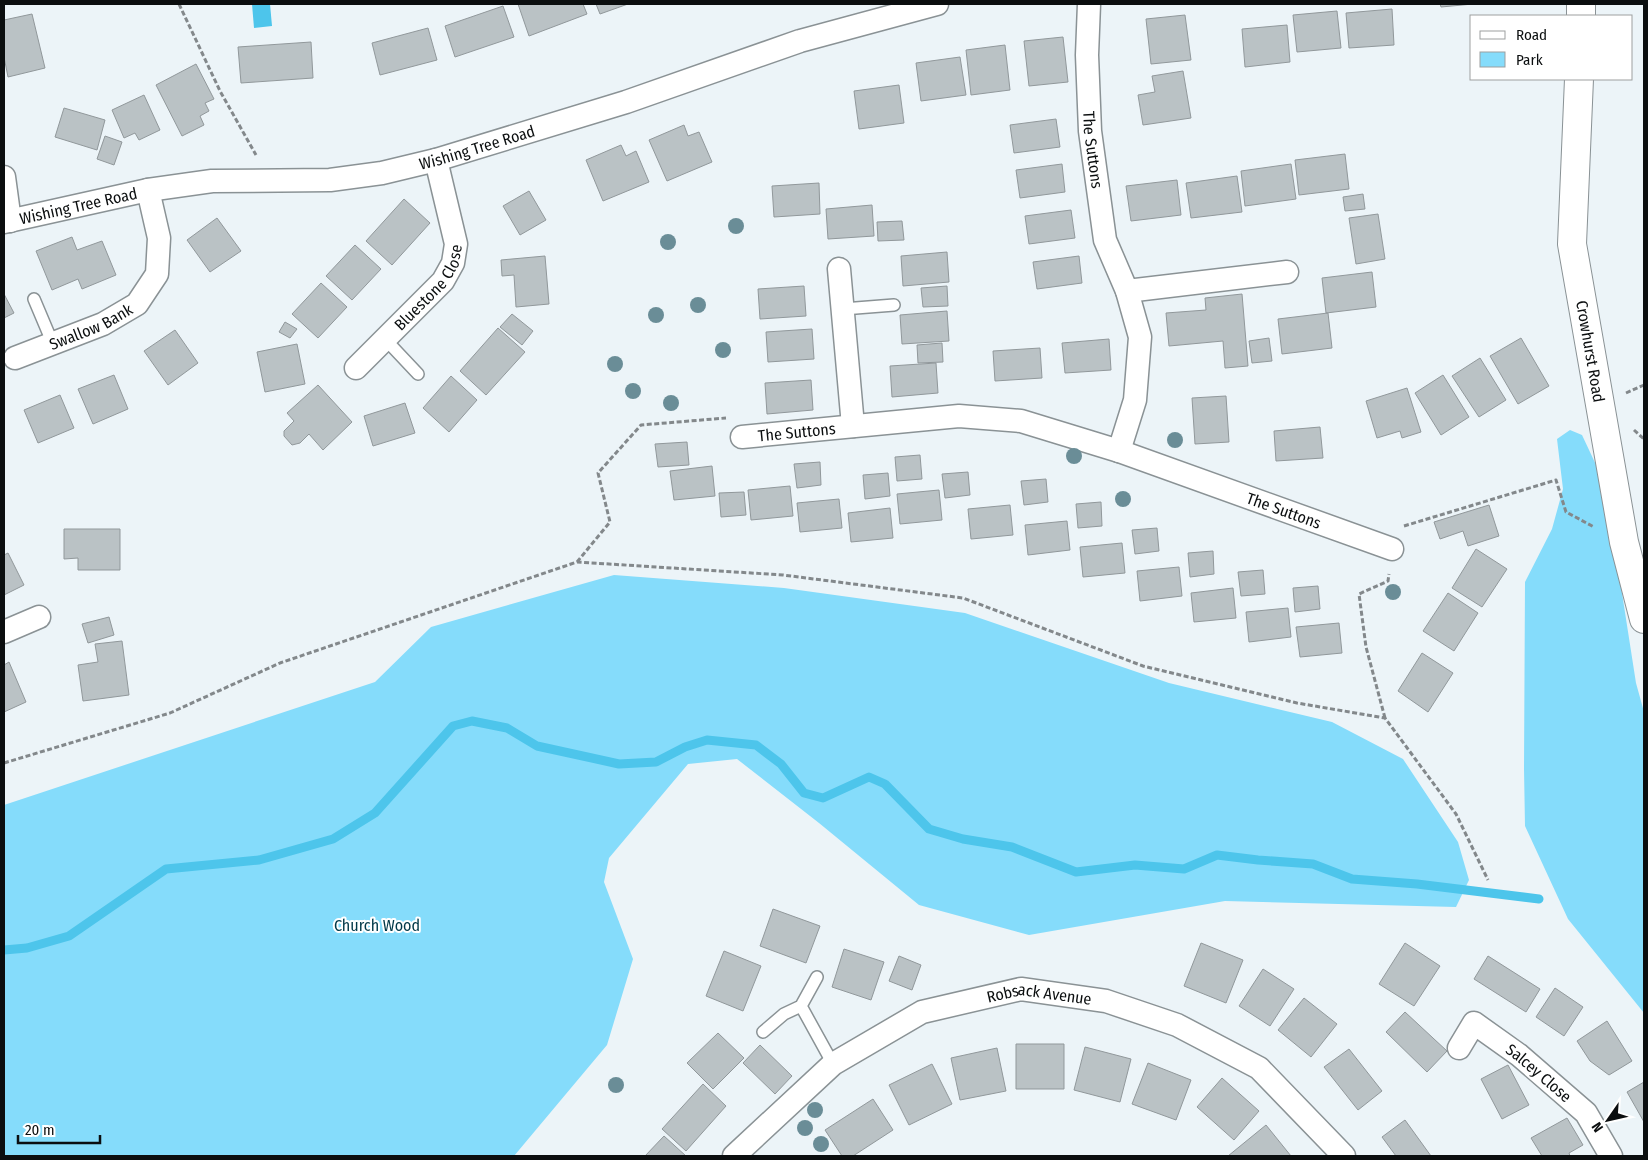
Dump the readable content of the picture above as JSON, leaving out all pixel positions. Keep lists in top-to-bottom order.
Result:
{
  "streets": {
    "main road": ["Crowhurst Road"],
    "street": [
      "Wishing Tree Road",
      "The Suttons",
      "Bluestone Close",
      "Swallow Bank",
      "Robsack Avenue",
      "Salcey Close"
    ]
  },
  "crossings": [
    ["Wishing Tree Road", "Bluestone Close"],
    ["Wishing Tree Road", "Swallow Bank"]
  ],
  "parks": ["Church Wood"],
  "legend": ["Road", "Park"],
  "scale_bar": "20 m",
  "north": "bottom left"
}
